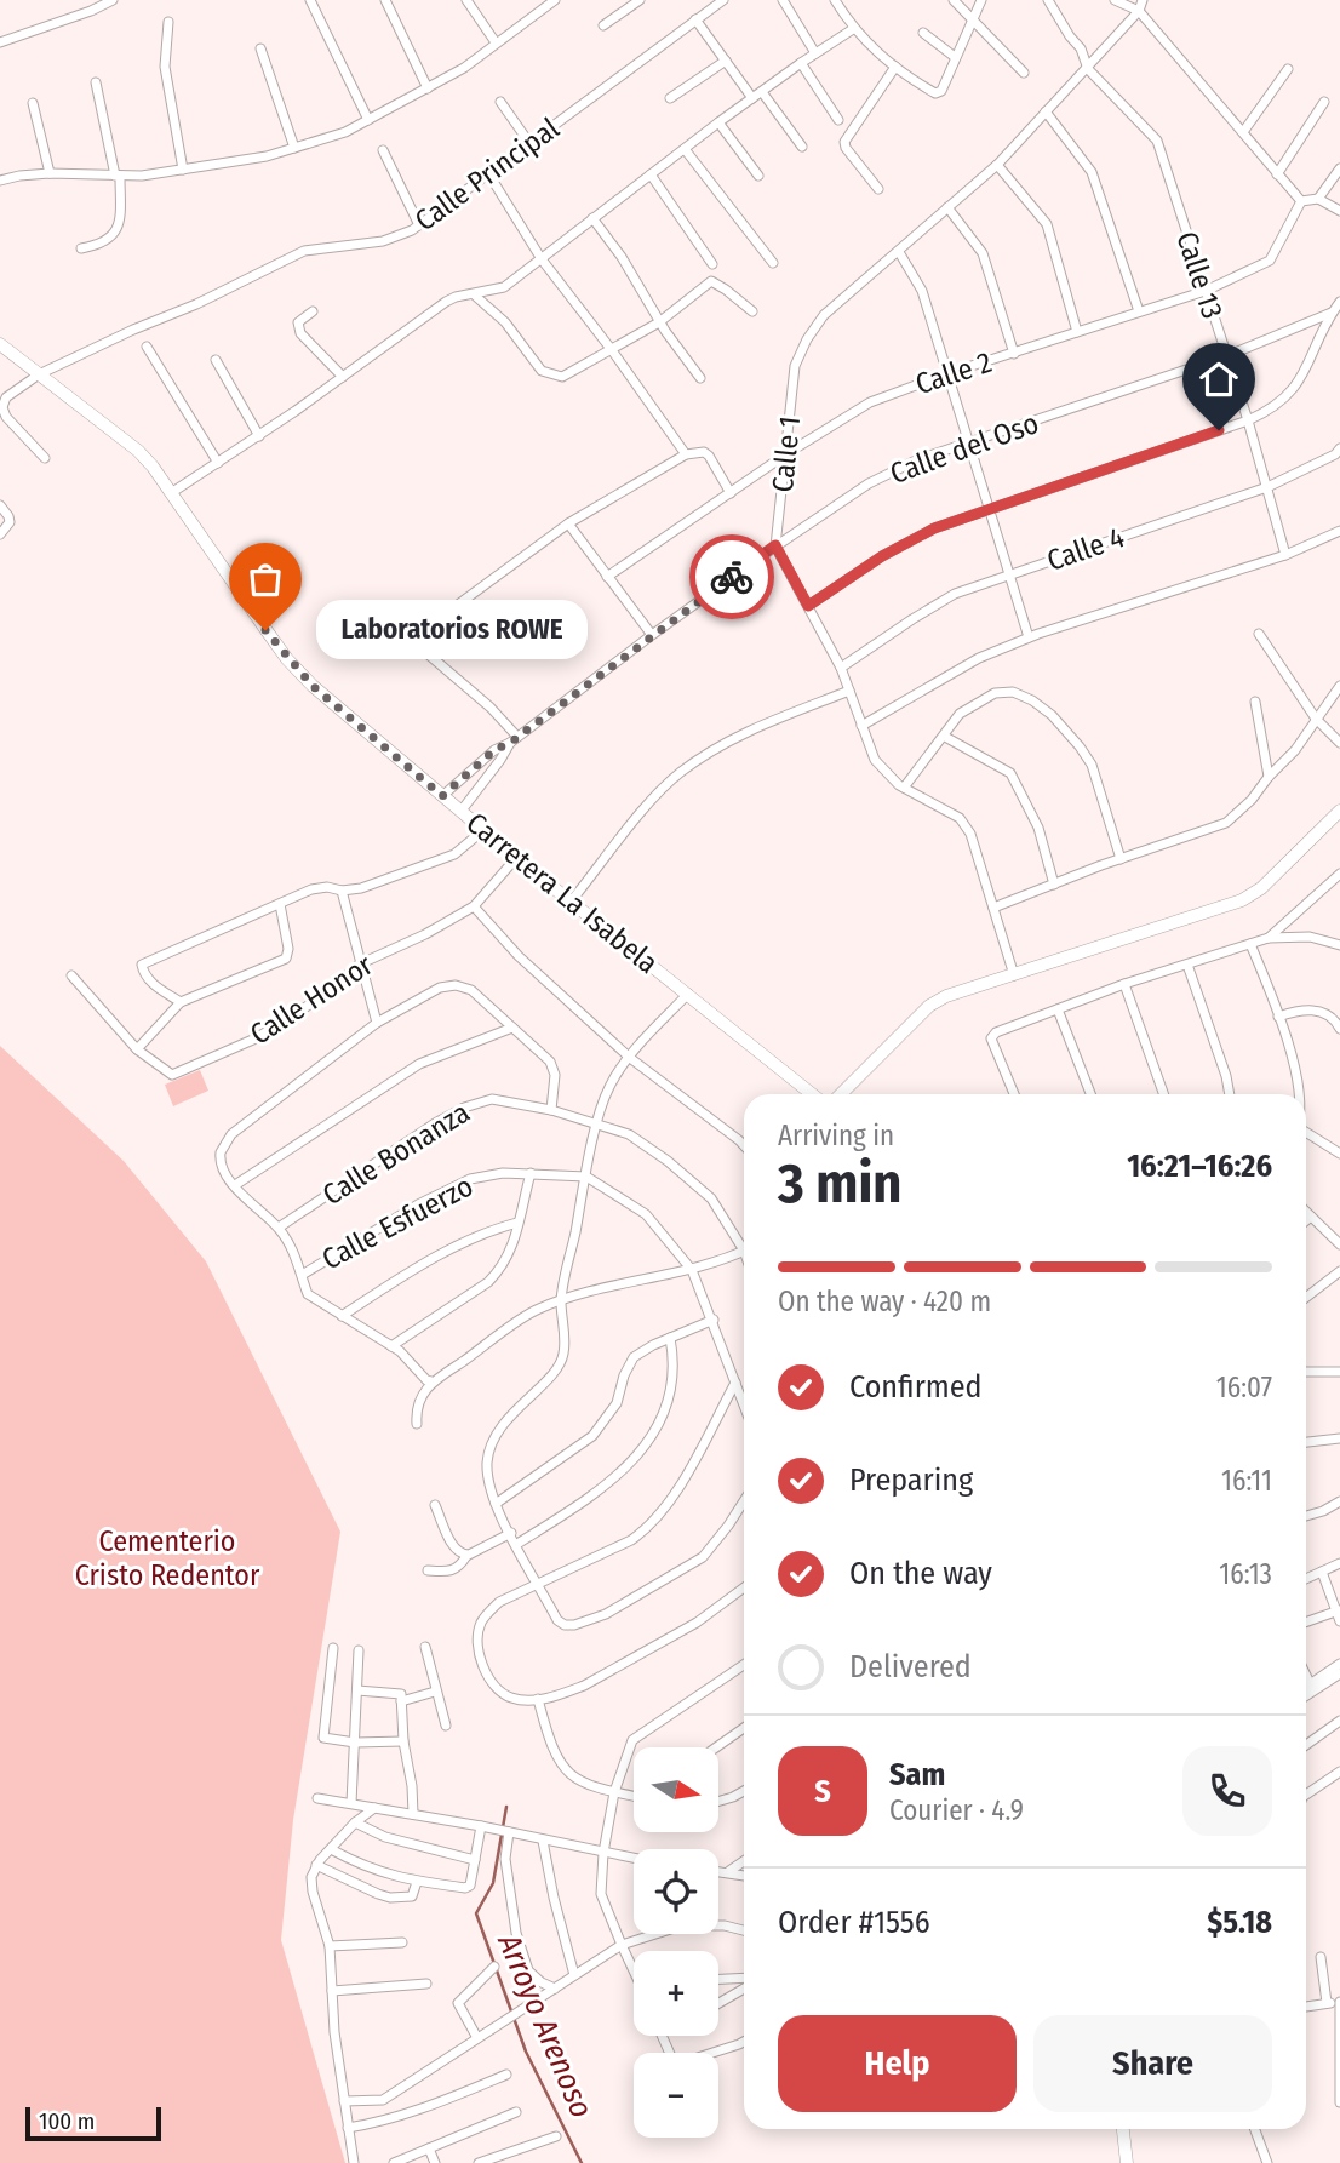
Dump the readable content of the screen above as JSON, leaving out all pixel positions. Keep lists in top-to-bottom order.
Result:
{
  "streets": {
    "main road": ["Carretera La Isabela"],
    "street": [
      "Calle Principal",
      "Calle 13",
      "Calle 2",
      "Calle del Oso",
      "Calle 1",
      "Calle 4",
      "Calle Honor",
      "Calle Bonanza",
      "Calle Esfuerzo"
    ]
  },
  "crossings": [
    ["Calle Principal", "Carretera La Isabela"],
    ["Calle 13", "Calle 2"],
    ["Calle 13", "Calle del Oso"],
    ["Calle 13", "Calle 1"],
    ["Calle 13", "Calle 4"],
    ["Calle 2", "Calle 1"],
    ["Calle del Oso", "Calle 1"],
    ["Calle del Oso", "Carretera La Isabela"],
    ["Carretera La Isabela", "Calle Honor"]
  ],
  "water": ["Arroyo Arenoso"],
  "parks": ["Cementerio Cristo Redentor"],
  "places": ["Laboratorios ROWE"],
  "scale_bar": "100 m",
  "north": "right",
  "page": {
    "bubble": "Laboratorios ROWE",
    "heading": ["3 min", "Arriving in", "16:21–16:26"],
    "panel": [
      "Sam",
      "Courier · 4.9",
      "Order #1556",
      "$5.18"
    ],
    "bar": "On the way · 420 m",
    "list": [
      ["Confirmed", "16:07"],
      ["Preparing", "16:11"],
      ["On the way", "16:13"],
      "Delivered"
    ],
    "round": "S",
    "map_buttons": ["+", "−"],
    "buttons": ["Help", "Share"],
    "scale": "100 m"
  }
}
